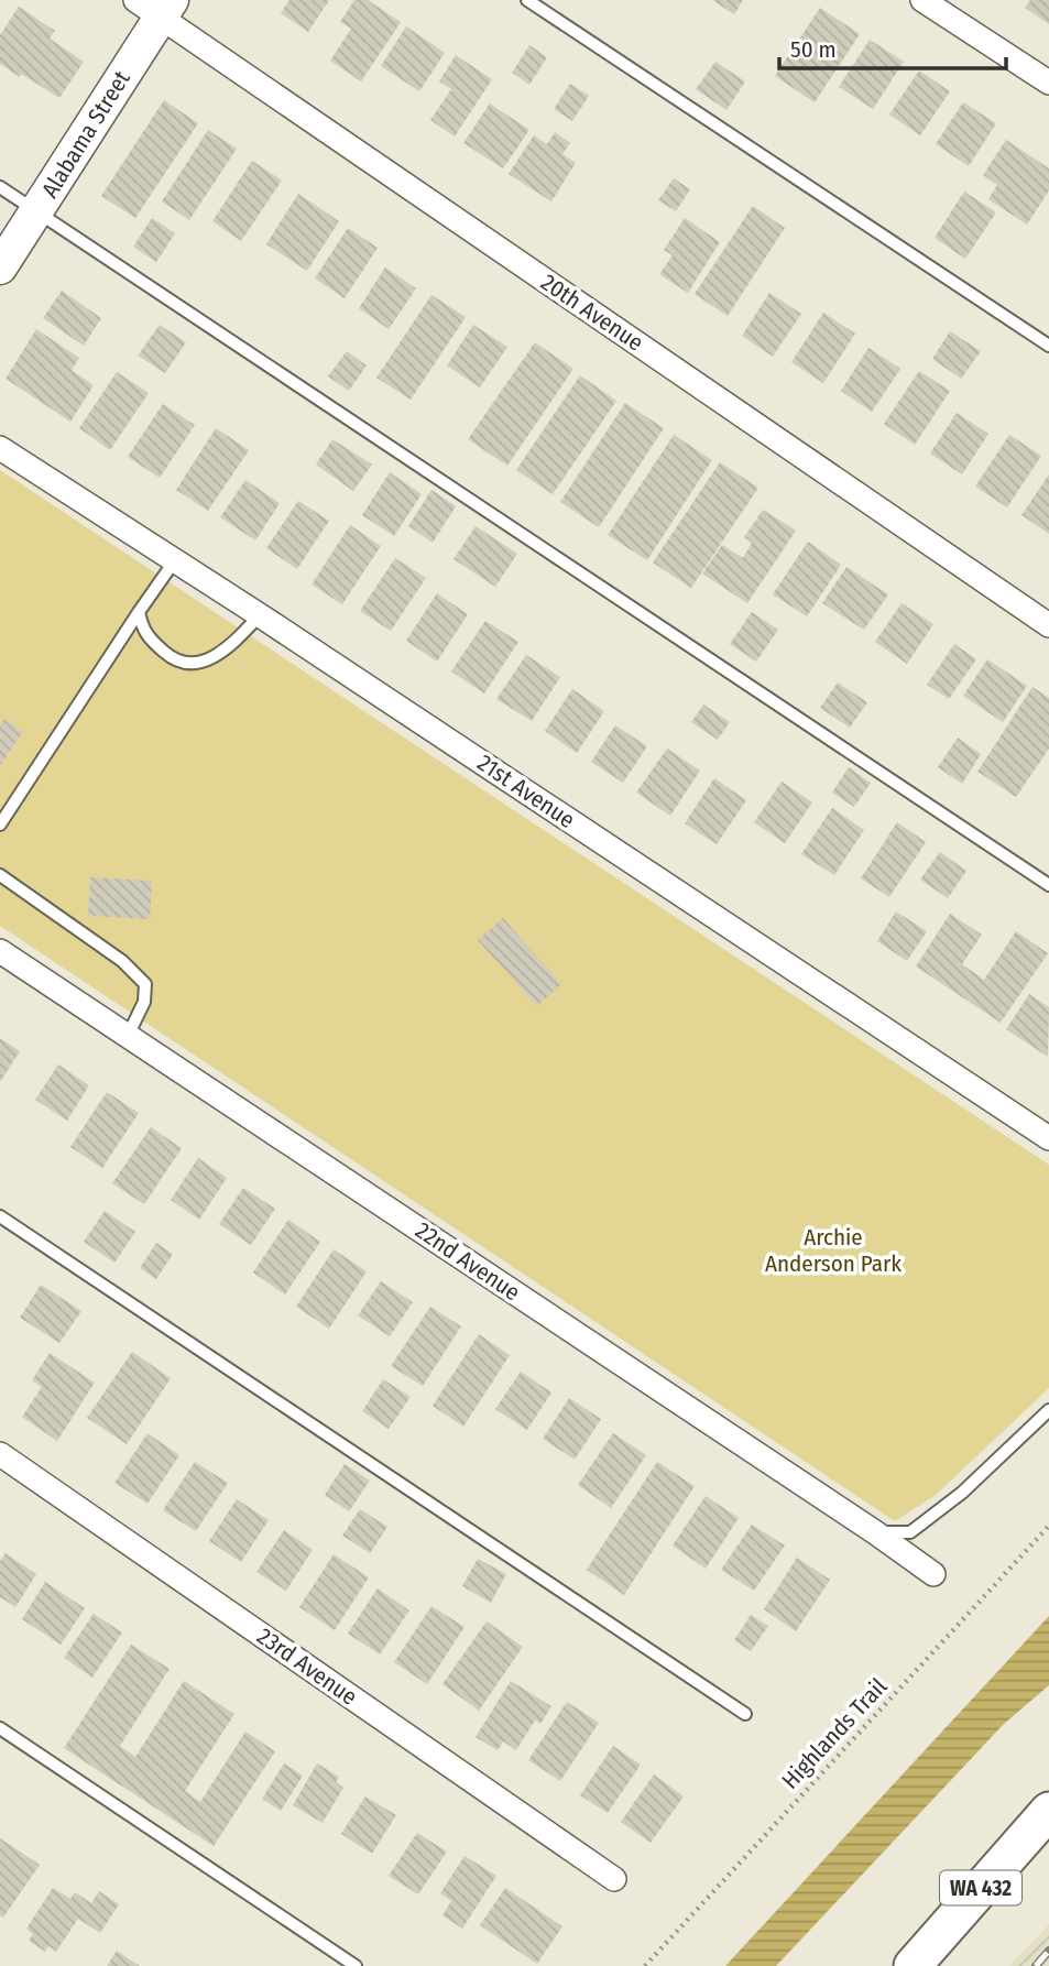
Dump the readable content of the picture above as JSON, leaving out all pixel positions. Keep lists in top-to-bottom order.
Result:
{
  "streets": {
    "main road": ["WA 432"],
    "street": [
      "Alabama Street",
      "20th Avenue",
      "21st Avenue",
      "22nd Avenue",
      "23rd Avenue"
    ],
    "path": ["Highlands Trail"]
  },
  "crossings": [
    ["Alabama Street", "20th Avenue"]
  ],
  "parks": ["Archie Anderson Park"],
  "scale_bar": "50 m"
}
